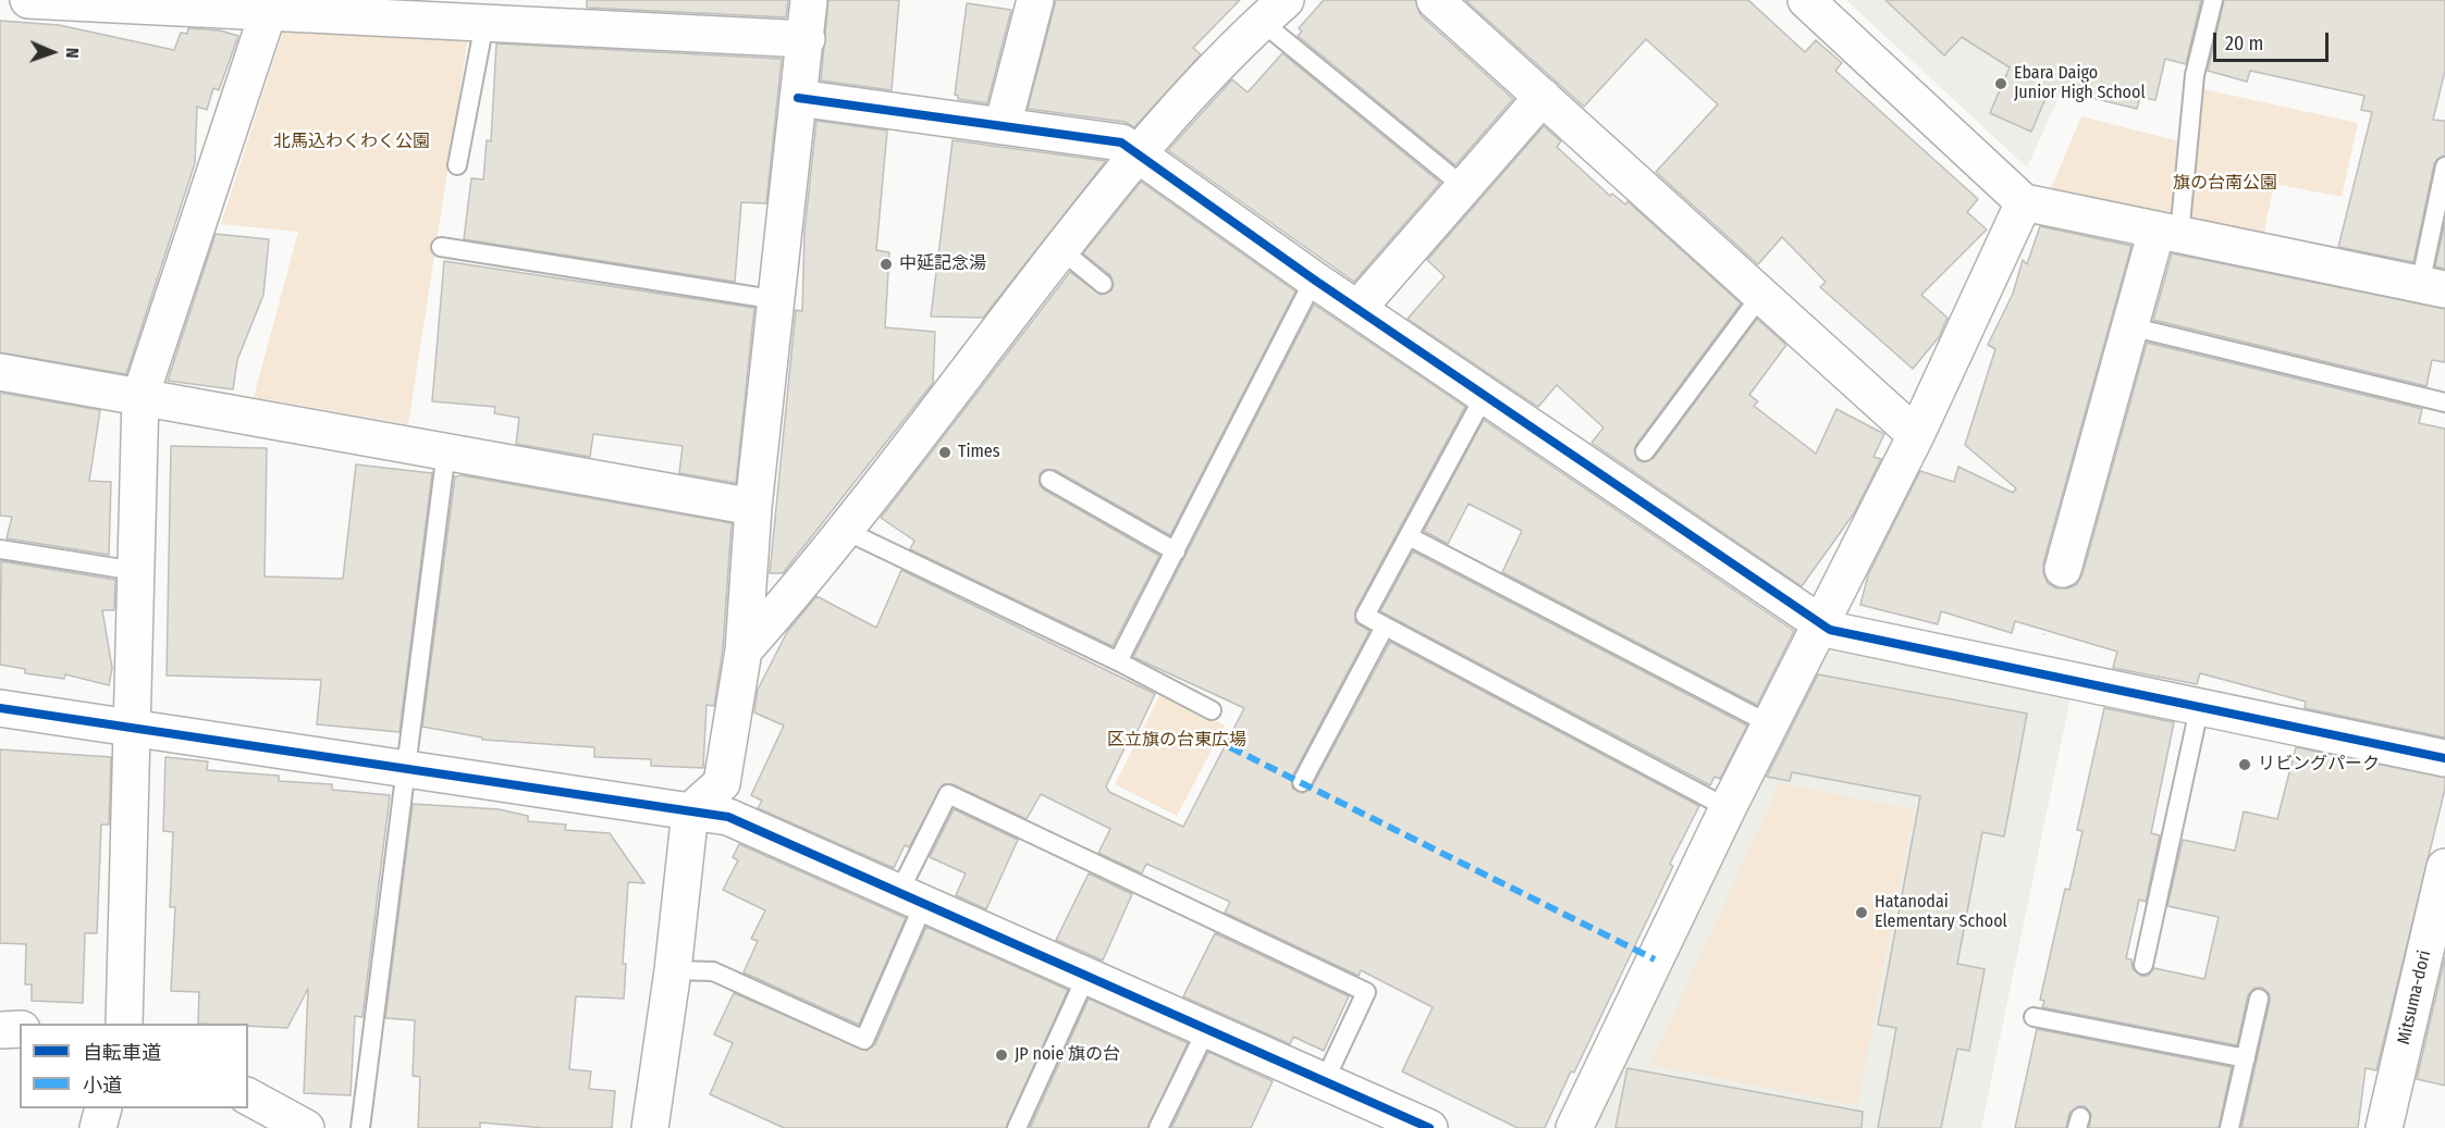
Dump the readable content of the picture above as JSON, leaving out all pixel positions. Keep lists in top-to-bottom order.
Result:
{
  "streets": {
    "street": ["Mitsuma-dori"]
  },
  "parks": ["北馬込わくわく公園", "旗の台南公園", "区立旗の台東広場"],
  "places": [
    "Ebara Daigo Junior High School",
    "中延記念湯",
    "Times",
    "リビングパーク",
    "Hatanodai Elementary School",
    "JP noie 旗の台"
  ],
  "legend": ["自転車道", "小道"],
  "scale_bar": "20 m",
  "north": "right"
}
